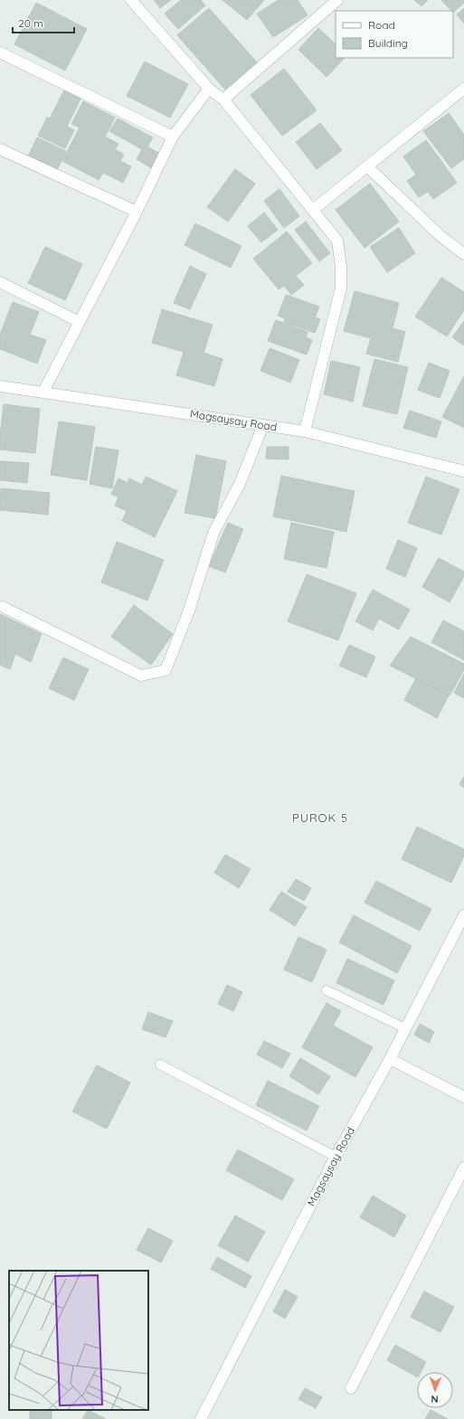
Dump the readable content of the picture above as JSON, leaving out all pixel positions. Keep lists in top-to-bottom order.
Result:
{
  "streets": {
    "street": ["Magsaysay Road"]
  },
  "districts": ["PUROK 5"],
  "legend": ["Road", "Building"],
  "scale_bar": "20 m",
  "north": "bottom"
}
